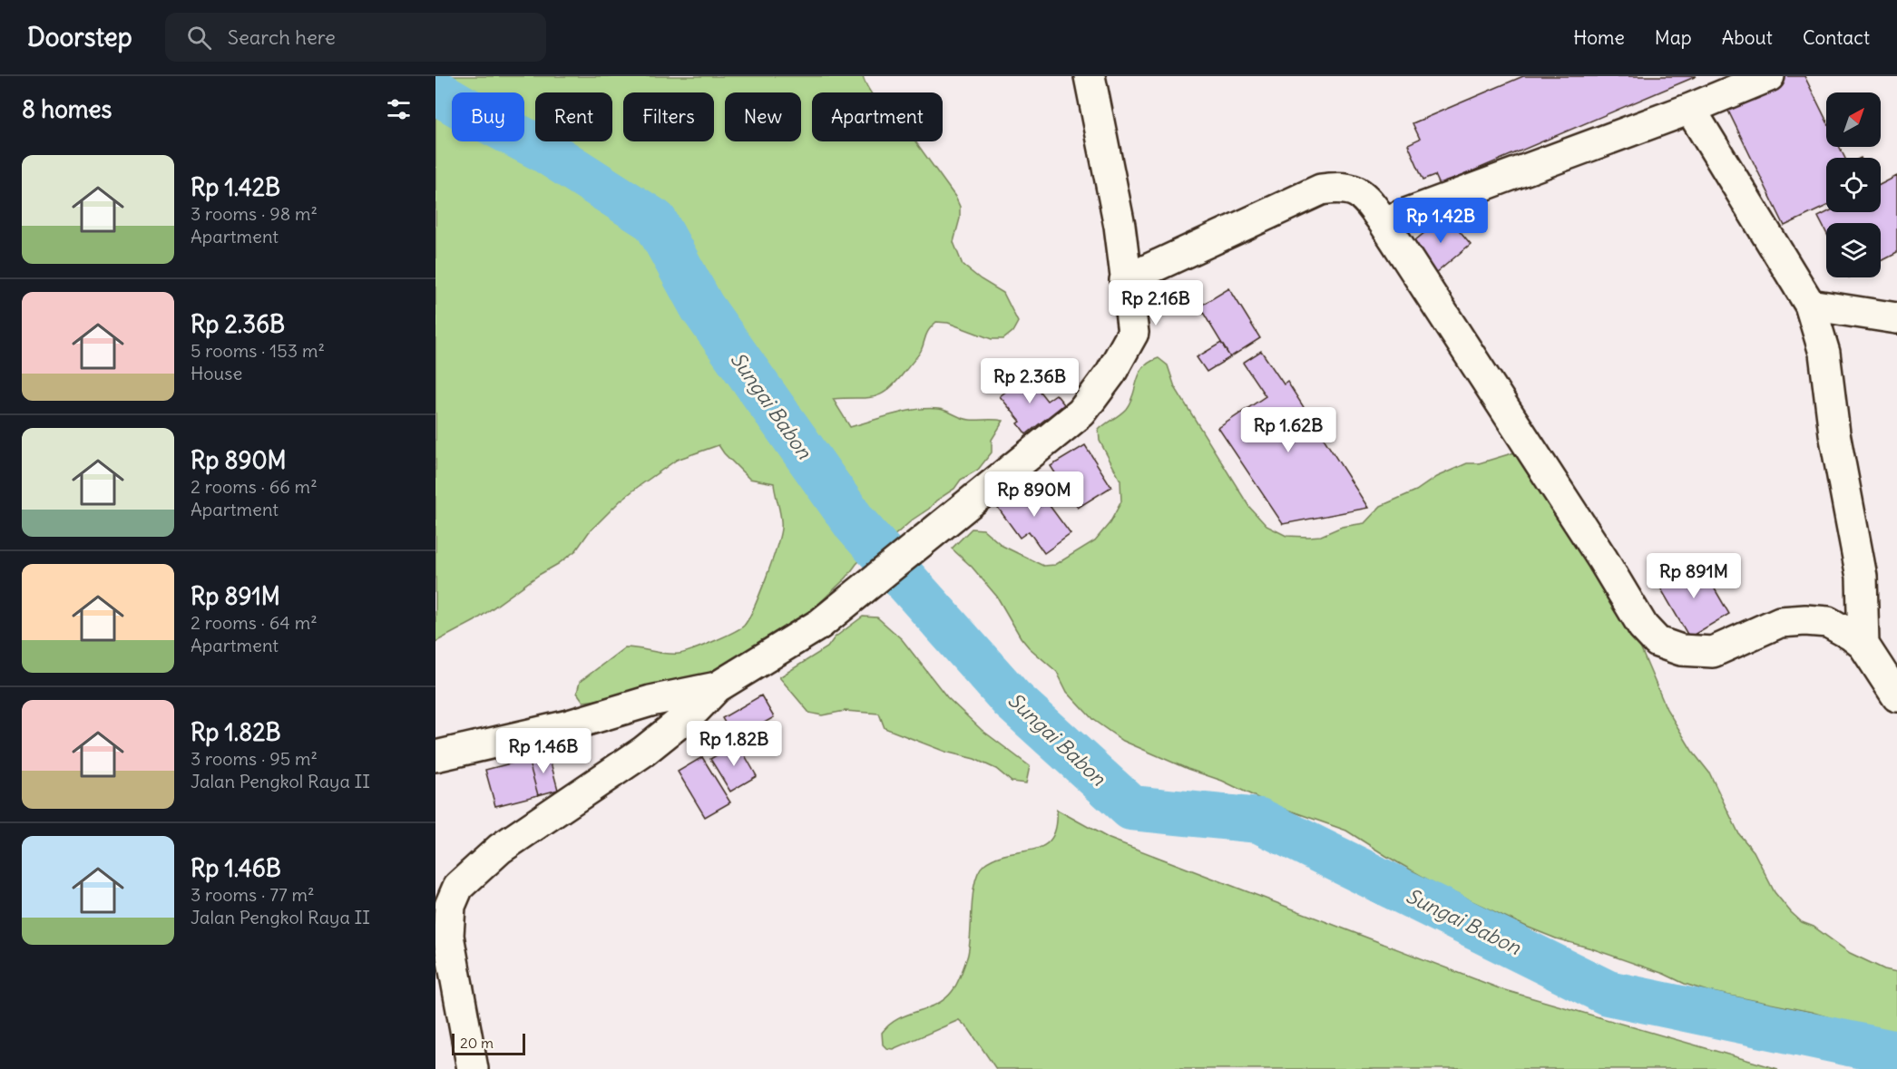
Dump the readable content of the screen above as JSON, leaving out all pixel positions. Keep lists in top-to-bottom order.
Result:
{
  "water": ["Sungai Babon"],
  "scale_bar": "20 m",
  "north": "top right",
  "page": {
    "header": "Doorstep",
    "search": "Search here",
    "nav": [
      "Home",
      "Map",
      "About",
      "Contact"
    ],
    "heading": "8 homes",
    "chip": [
      "Buy",
      "Rent",
      "Filters",
      "New",
      "Apartment"
    ],
    "list": [
      {
        "name": "Rp 1.42B",
        "note": "3 rooms · 98 m² · Apartment"
      },
      {
        "name": "Rp 2.36B",
        "note": "5 rooms · 153 m² · House"
      },
      {
        "name": "Rp 890M",
        "note": "2 rooms · 66 m² · Apartment"
      },
      {
        "name": "Rp 891M",
        "note": "2 rooms · 64 m² · Apartment"
      },
      {
        "name": "Rp 1.82B",
        "note": "3 rooms · 95 m² · Jalan Pengkol Raya II"
      },
      {
        "name": "Rp 1.46B",
        "note": "3 rooms · 77 m² · Jalan Pengkol Raya II"
      }
    ],
    "price": [
      "Rp 1.42B",
      "Rp 2.16B",
      "Rp 2.36B",
      "Rp 1.62B",
      "Rp 890M",
      "Rp 891M",
      "Rp 1.82B",
      "Rp 1.46B"
    ],
    "scale": "20 m"
  }
}
